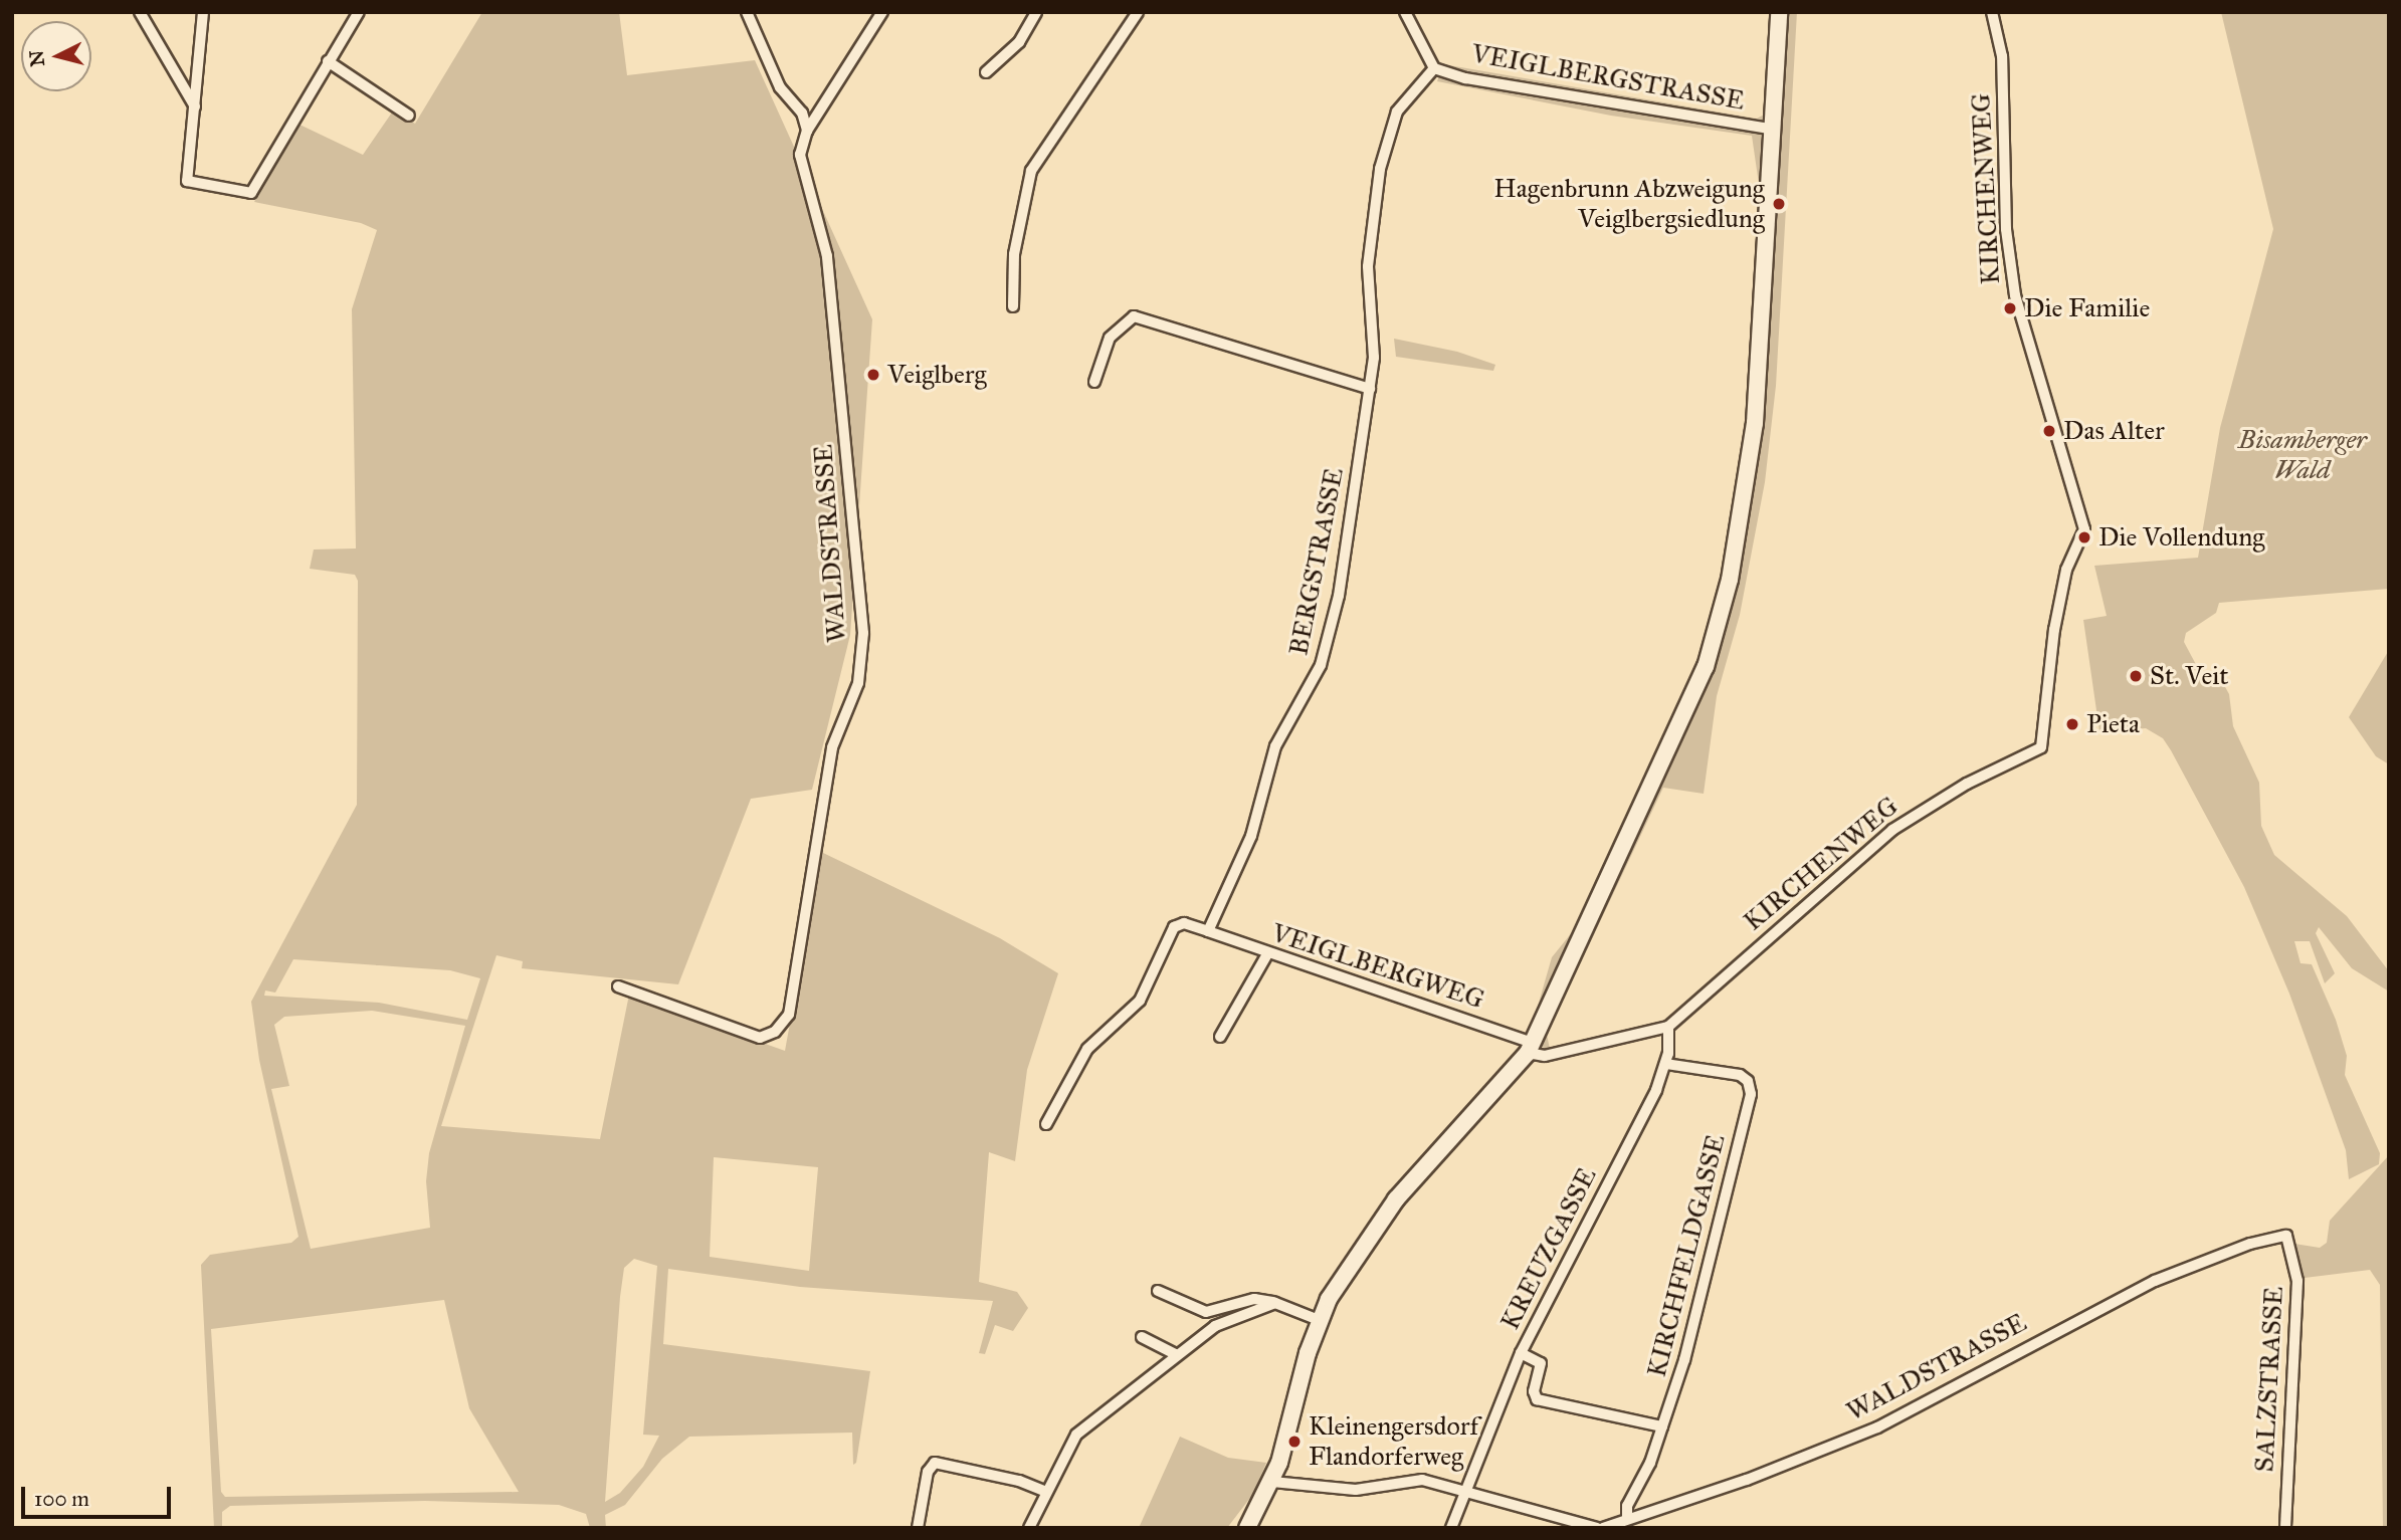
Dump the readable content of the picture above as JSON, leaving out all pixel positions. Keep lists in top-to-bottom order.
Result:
{
  "streets": {
    "street": [
      "VEIGLBERGSTRASSE",
      "KIRCHENWEG",
      "WALDSTRASSE",
      "BERGSTRASSE",
      "VEIGLBERGWEG",
      "KREUZGASSE",
      "KIRCHFELDGASSE",
      "SALZSTRASSE"
    ]
  },
  "crossings": [
    ["VEIGLBERGSTRASSE", "BERGSTRASSE"],
    ["KIRCHENWEG", "VEIGLBERGWEG"],
    ["KIRCHENWEG", "KREUZGASSE"],
    ["WALDSTRASSE", "KIRCHFELDGASSE"],
    ["WALDSTRASSE", "SALZSTRASSE"],
    ["BERGSTRASSE", "VEIGLBERGWEG"],
    ["KREUZGASSE", "KIRCHFELDGASSE"]
  ],
  "parks": ["Bisamberger Wald"],
  "places": [
    "Hagenbrunn Abzweigung Veiglbergsiedlung",
    "Die Familie",
    "Veiglberg",
    "Das Alter",
    "Die Vollendung",
    "St. Veit",
    "Pieta",
    "Kleinengersdorf Flandorferweg"
  ],
  "scale_bar": "100 m",
  "north": "left"
}
